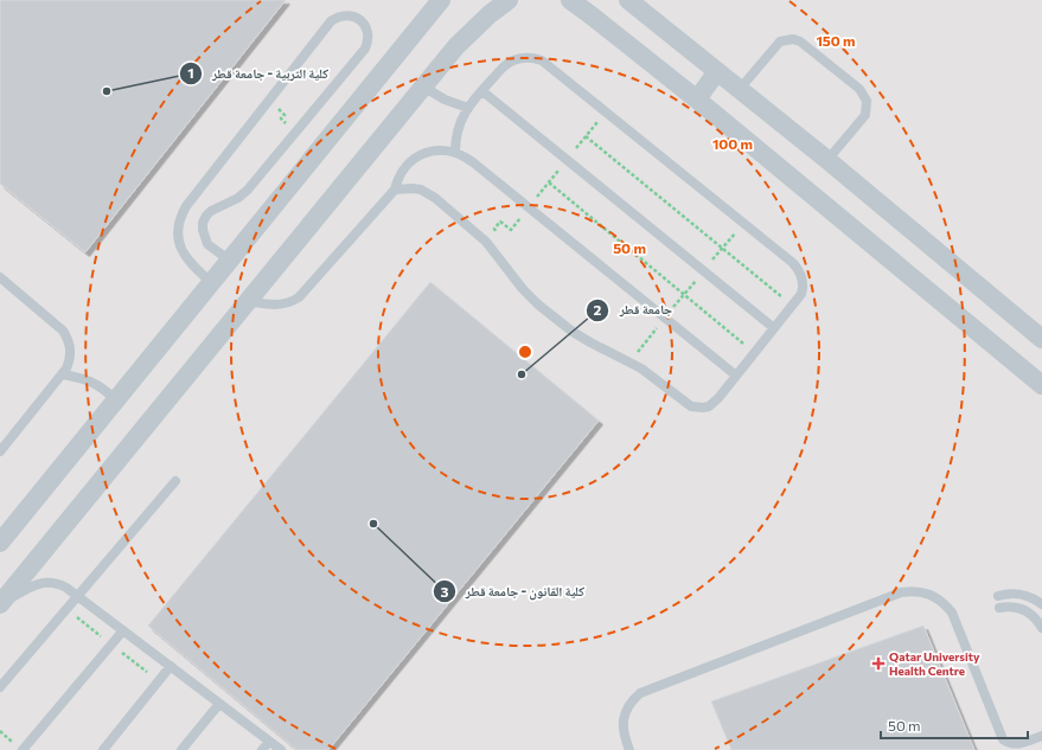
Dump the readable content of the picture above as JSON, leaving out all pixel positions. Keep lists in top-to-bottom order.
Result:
{
  "places": {
    "other": ["كلية التربية - جامعة قطر", "جامعة قطر", "كلية القانون - جامعة قطر"],
    "health": ["Qatar University Health Centre"]
  },
  "scale_bar": "50 m",
  "rings": ["150 m", "100 m", "50 m"]
}
